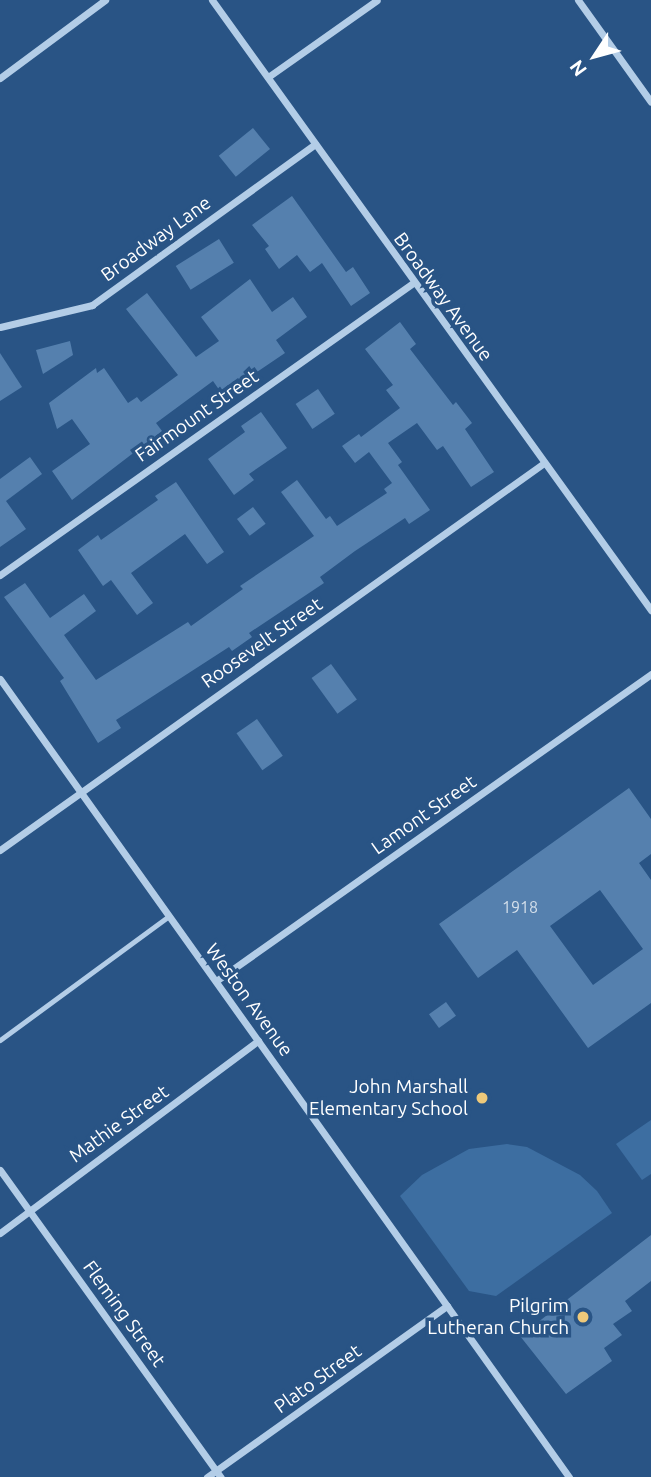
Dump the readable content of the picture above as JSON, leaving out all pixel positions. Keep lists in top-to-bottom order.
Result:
{
  "streets": {
    "street": [
      "Broadway Lane",
      "Broadway Avenue",
      "Fairmount Street",
      "Roosevelt Street",
      "Lamont Street",
      "Weston Avenue",
      "Mathie Street",
      "Fleming Street",
      "Plato Street"
    ]
  },
  "crossings": [
    ["Broadway Lane", "Broadway Avenue"],
    ["Broadway Avenue", "Fairmount Street"],
    ["Broadway Avenue", "Roosevelt Street"],
    ["Roosevelt Street", "Weston Avenue"],
    ["Lamont Street", "Weston Avenue"],
    ["Weston Avenue", "Mathie Street"],
    ["Weston Avenue", "Plato Street"],
    ["Mathie Street", "Fleming Street"],
    ["Fleming Street", "Plato Street"]
  ],
  "places": ["John Marshall Elementary School", "Pilgrim Lutheran Church"],
  "house_numbers": ["1918"],
  "north": "bottom left"
}
